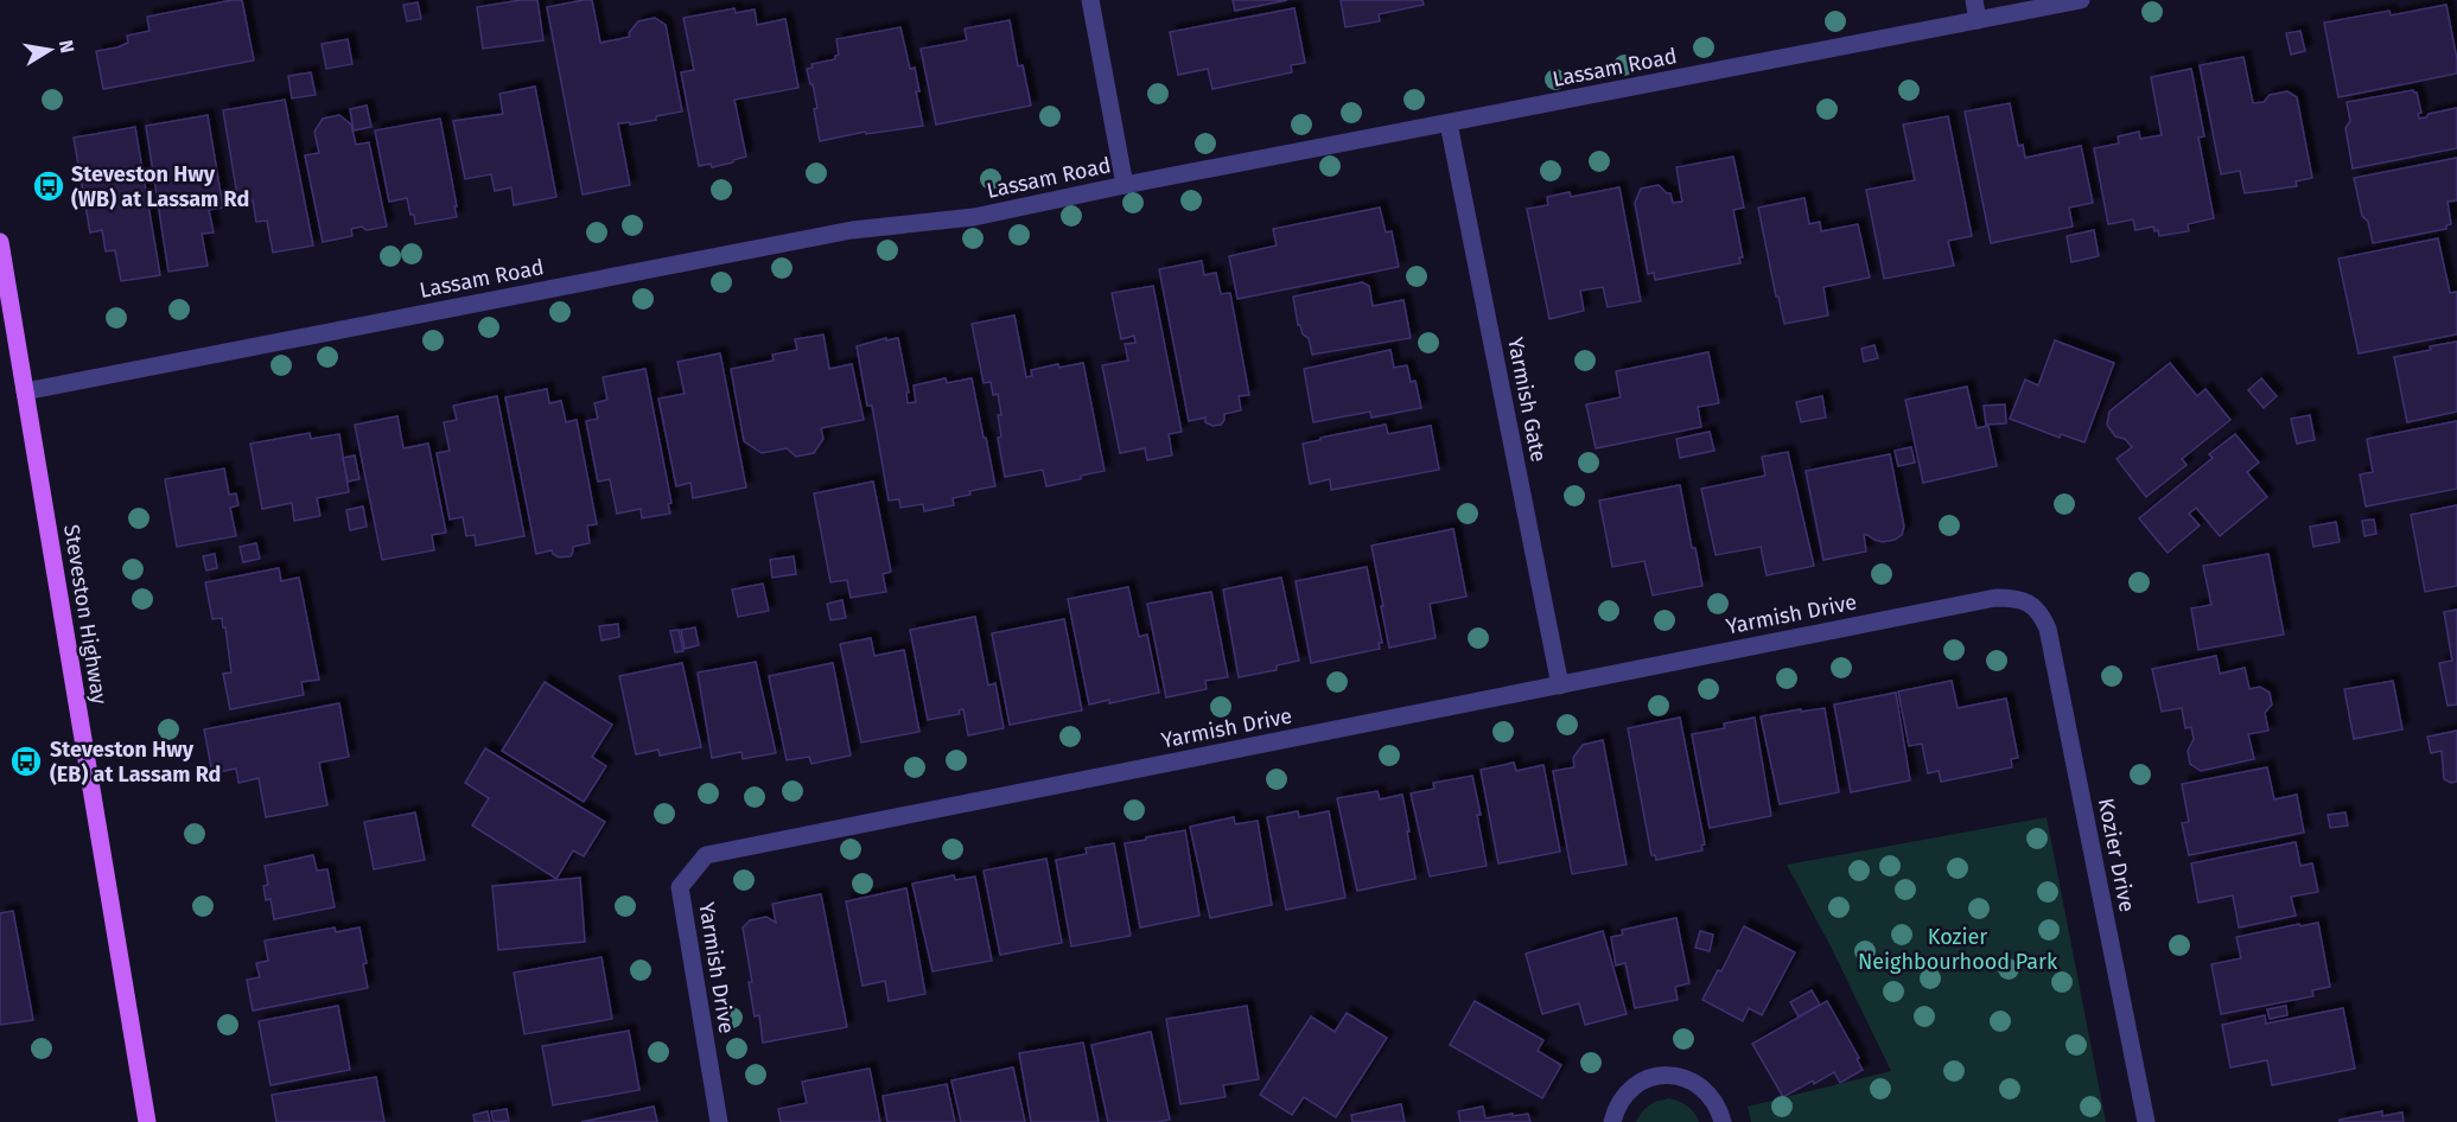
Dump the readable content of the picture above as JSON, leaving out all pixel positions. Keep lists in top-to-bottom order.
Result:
{
  "streets": {
    "main road": ["Steveston Highway"],
    "street": [
      "Lassam Road",
      "Yarmish Gate",
      "Yarmish Drive",
      "Kozier Drive"
    ]
  },
  "crossings": [
    ["Lassam Road", "Yarmish Gate"],
    ["Lassam Road", "Steveston Highway"],
    ["Yarmish Gate", "Yarmish Drive"],
    ["Yarmish Drive", "Kozier Drive"]
  ],
  "parks": ["Kozier Neighbourhood Park"],
  "places": {
    "bus stop": ["Steveston Hwy (WB) at Lassam Rd", "Steveston Hwy (EB) at Lassam Rd"]
  },
  "north": "right"
}
